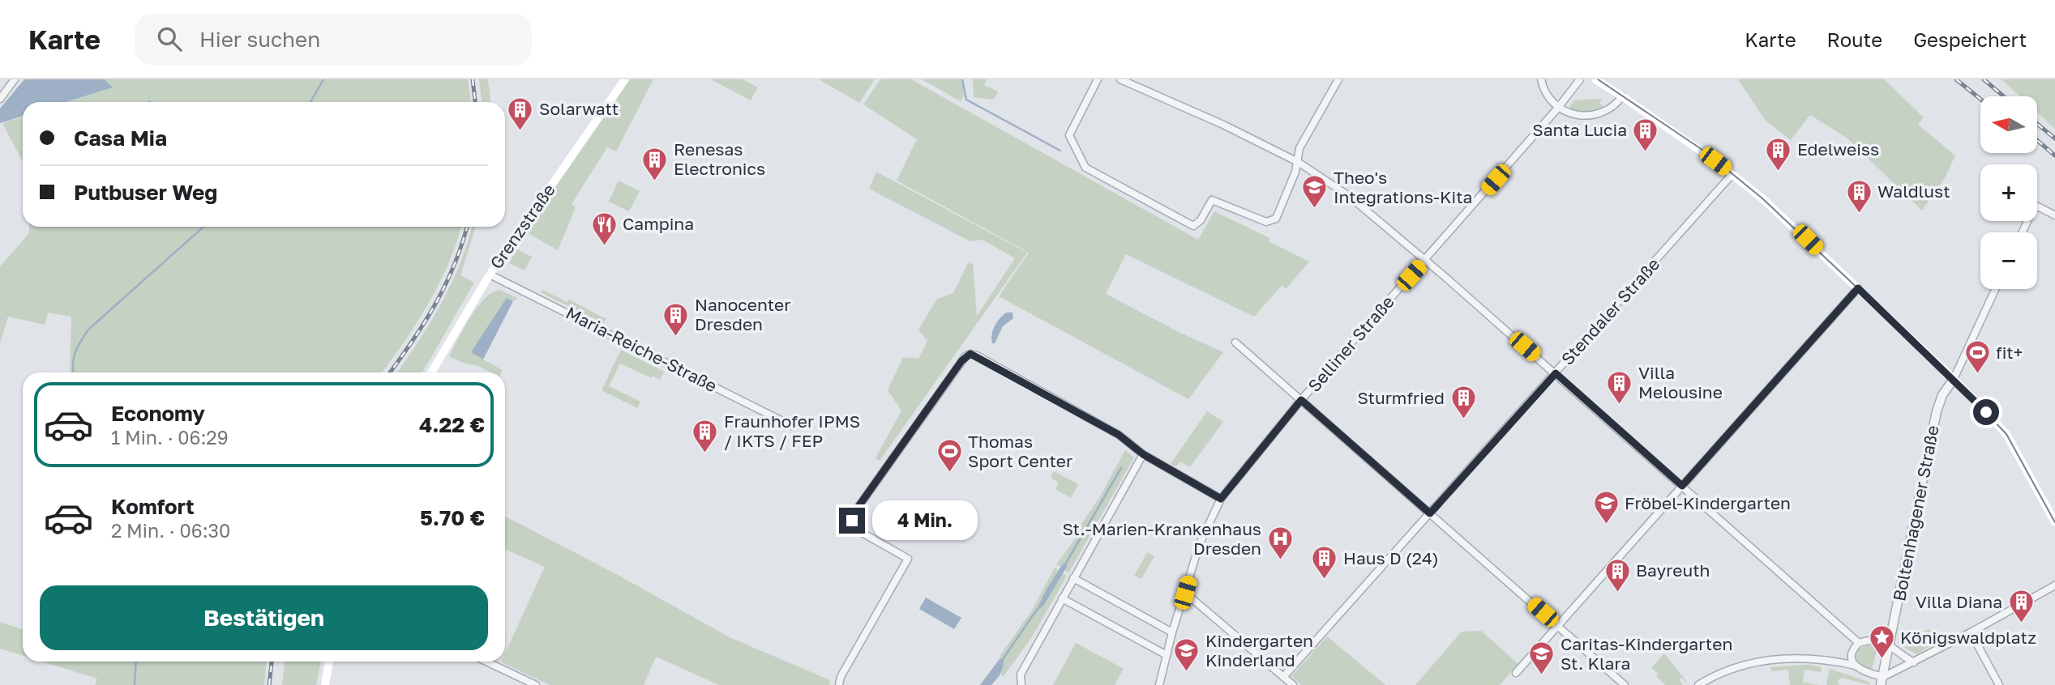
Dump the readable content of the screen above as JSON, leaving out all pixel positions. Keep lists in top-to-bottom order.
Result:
{
  "streets": {
    "main road": ["Grenzstraße"],
    "street": [
      "Stendaler Straße",
      "Selliner Straße",
      "Maria-Reiche-Straße",
      "Boltenhagener Straße"
    ]
  },
  "crossings": [
    ["Grenzstraße", "Maria-Reiche-Straße"]
  ],
  "places": {
    "building": [
      "Solarwatt",
      "Santa Lucia",
      "Edelweiss",
      "Renesas Electronics",
      "Waldlust",
      "Nanocenter Dresden",
      "Villa Melousine",
      "Sturmfried",
      "Fraunhofer IPMS / IKTS / FEP",
      "Haus D (24)",
      "Bayreuth",
      "Villa Diana"
    ],
    "school or university": [
      "Theo's Integrations-Kita",
      "Fröbel-Kindergarten",
      "Kindergarten Kinderland",
      "Caritas-Kindergarten St. Klara"
    ],
    "restaurant": ["Campina"],
    "sports": ["fit+", "Thomas Sport Center"],
    "hospital": ["St.-Marien-Krankenhaus Dresden"],
    "place": ["Königswaldplatz"]
  },
  "north": "left",
  "page": {
    "header": "Karte",
    "search": "Hier suchen",
    "nav": ["Karte", "Route", "Gespeichert"],
    "map_buttons": ["+", "−"],
    "banner": ["Casa Mia", "Putbuser Weg"],
    "list": [
      {
        "name": "Economy",
        "note": "1 Min. · 06:29",
        "value": "4.22 €"
      },
      {
        "name": "Komfort",
        "note": "2 Min. · 06:30",
        "value": "5.70 €"
      }
    ],
    "bubble": "4 Min.",
    "buttons": "Bestätigen"
  }
}
